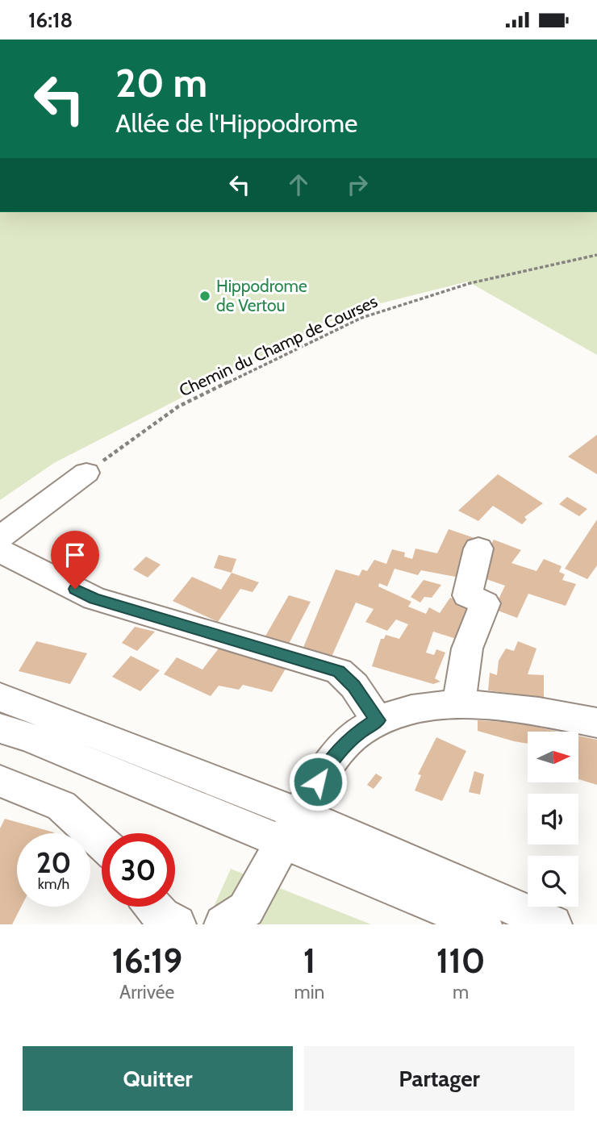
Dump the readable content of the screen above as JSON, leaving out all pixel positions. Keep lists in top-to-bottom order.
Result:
{
  "streets": {
    "path": ["Chemin du Champ de Courses"]
  },
  "places": ["Hippodrome de Vertou"],
  "north": "right",
  "page": {
    "status": "16:18",
    "turn": ["20 m", "Allée de l'Hippodrome"],
    "speed": "20 km/h",
    "limit": "30",
    "eta": [
      "16:19",
      "Arrivée",
      "1",
      "min",
      "110",
      "m"
    ],
    "buttons": ["Quitter", "Partager"]
  }
}
